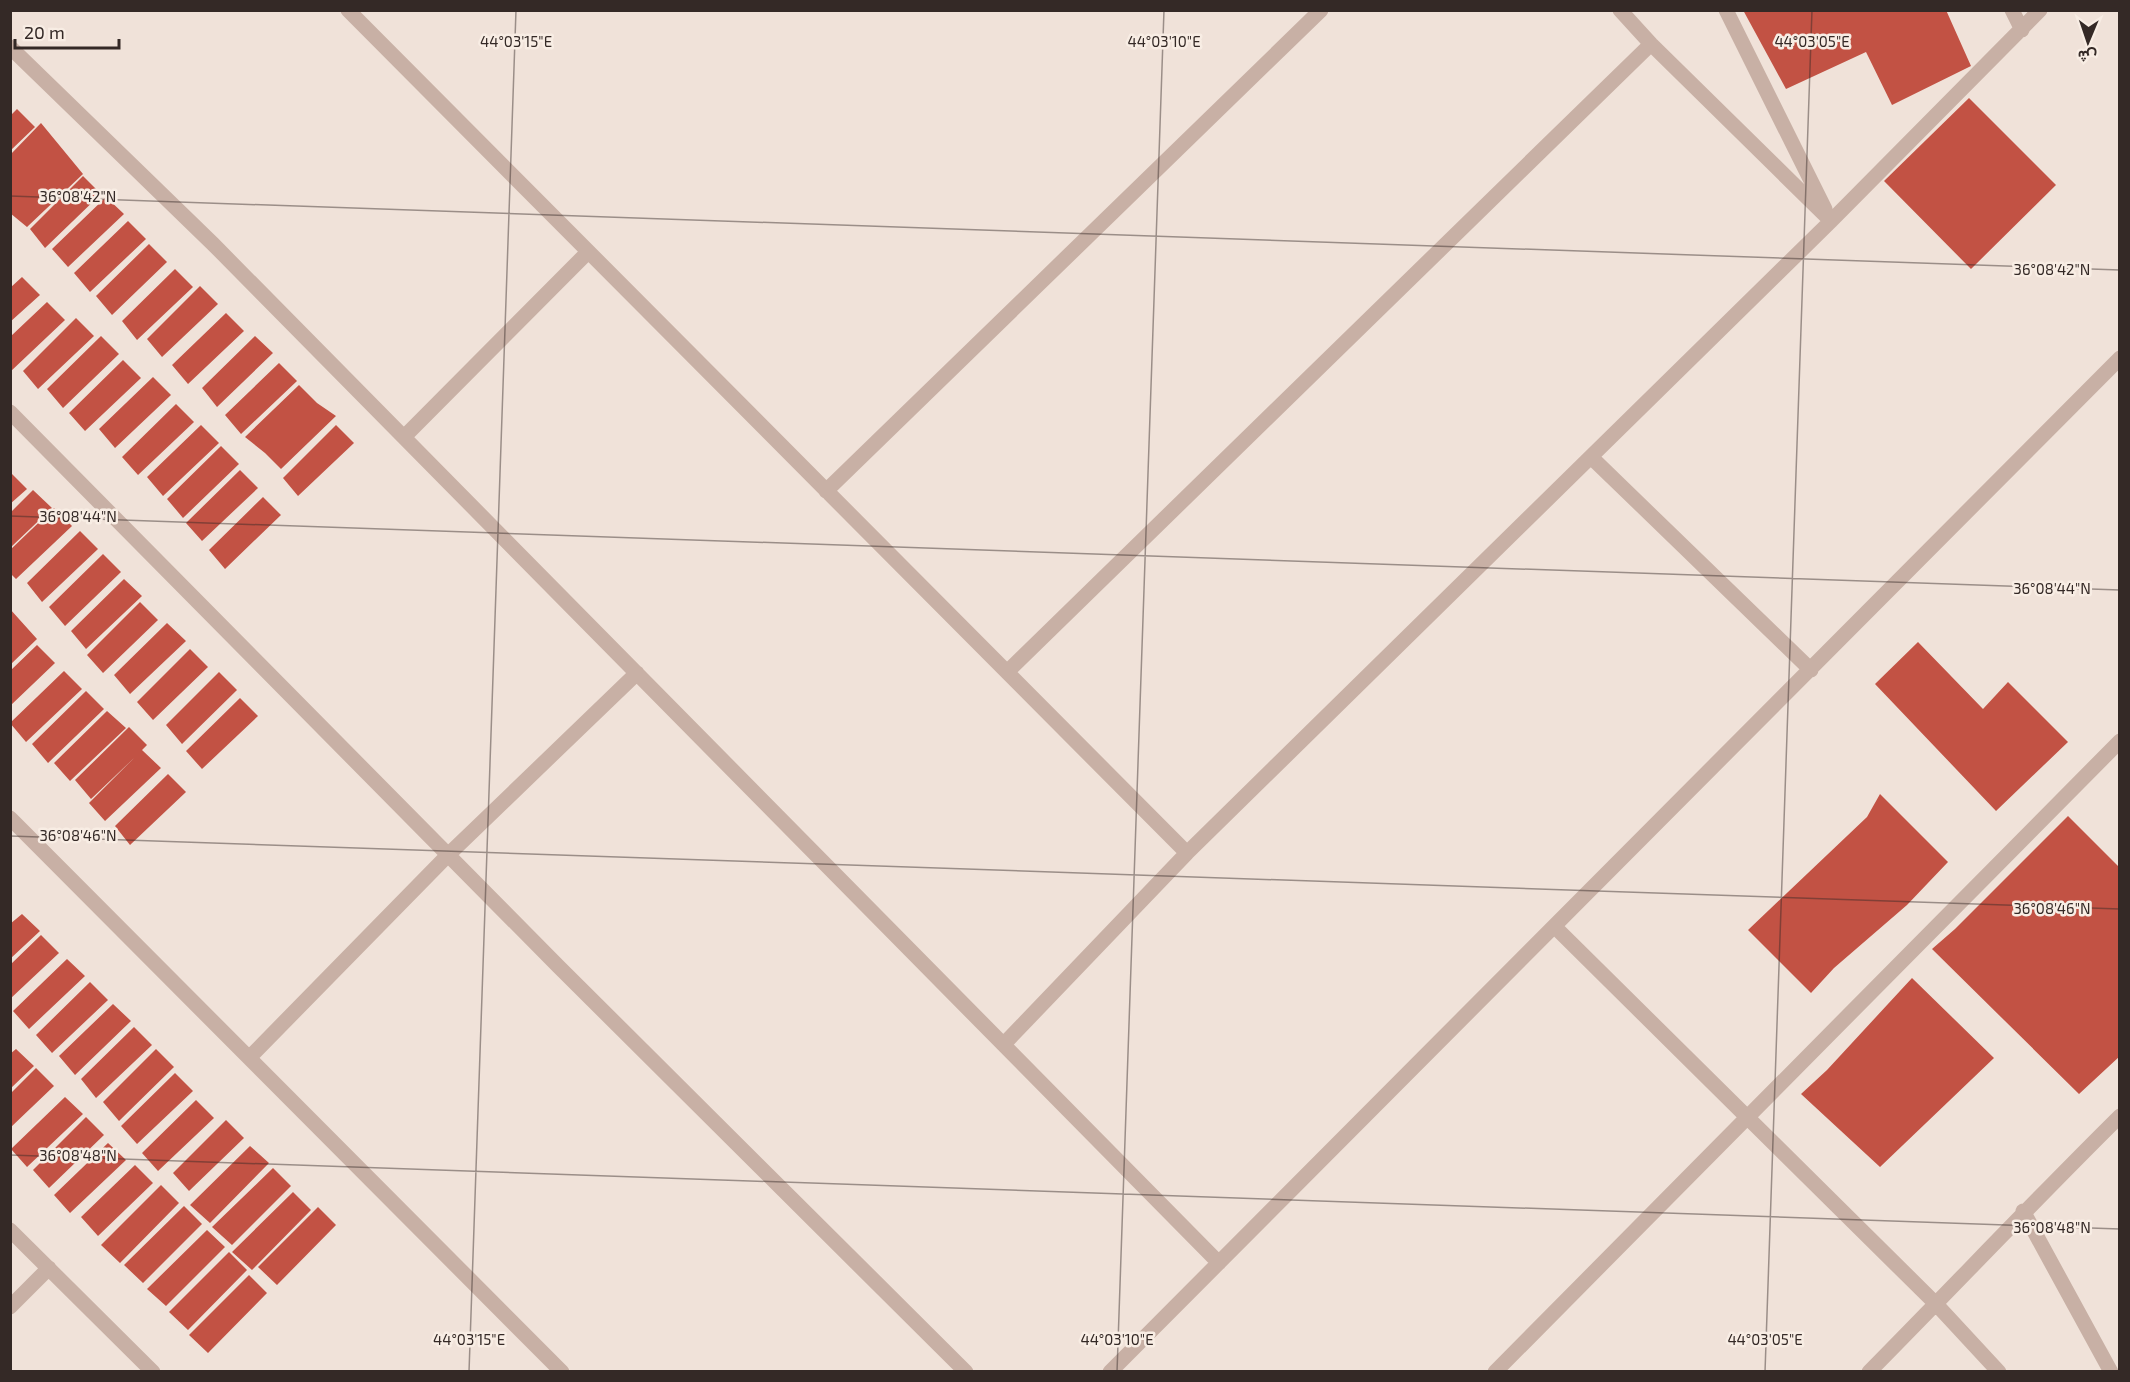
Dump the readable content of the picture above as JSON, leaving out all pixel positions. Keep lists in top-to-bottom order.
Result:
{
  "scale_bar": "20 m",
  "north": "bottom",
  "coordinates": [
    "44°03'15\"E",
    "44°03'10\"E",
    "44°03'05\"E",
    "36°08'42\"N",
    "36°08'44\"N",
    "36°08'46\"N",
    "36°08'48\"N"
  ]
}
